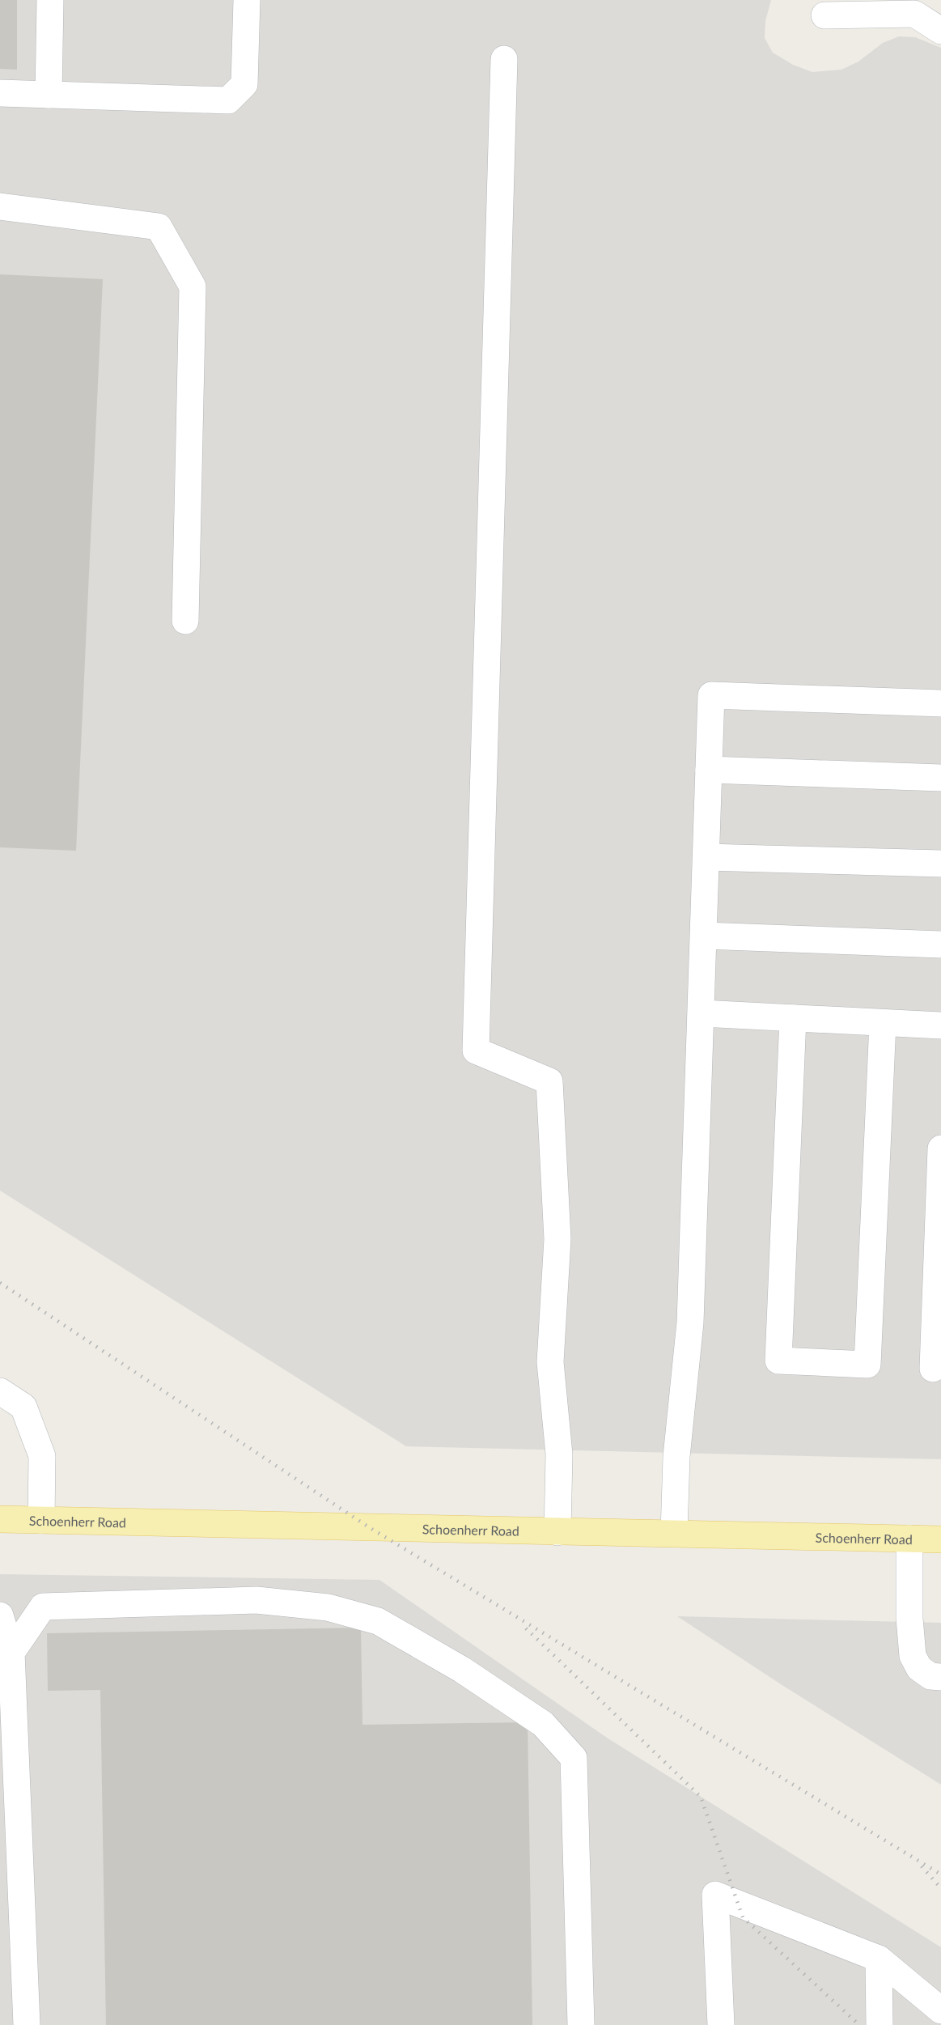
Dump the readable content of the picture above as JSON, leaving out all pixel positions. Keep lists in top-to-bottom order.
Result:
{
  "streets": {
    "main road": ["Schoenherr Road"]
  }
}
